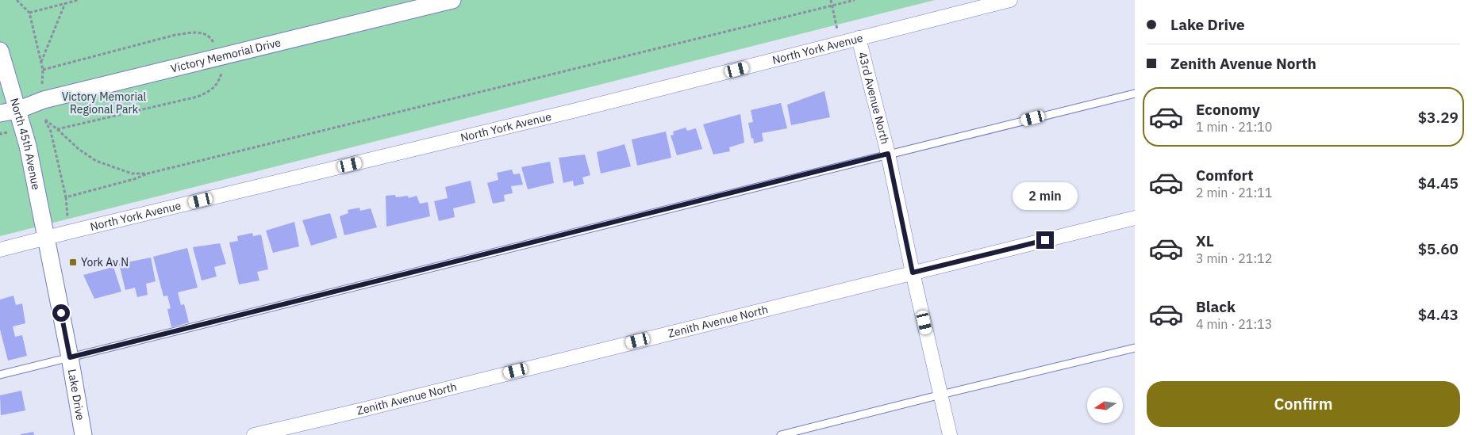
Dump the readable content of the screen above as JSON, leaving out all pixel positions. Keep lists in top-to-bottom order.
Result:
{
  "streets": {
    "street": [
      "North York Avenue",
      "Victory Memorial Drive",
      "43rd Avenue North",
      "North 45th Avenue",
      "Zenith Avenue North",
      "Lake Drive"
    ]
  },
  "crossings": [
    ["North York Avenue", "43rd Avenue North"],
    ["North York Avenue", "North 45th Avenue"],
    ["North York Avenue", "Lake Drive"],
    ["Victory Memorial Drive", "North 45th Avenue"],
    ["43rd Avenue North", "Zenith Avenue North"],
    ["North 45th Avenue", "Lake Drive"]
  ],
  "parks": ["Victory Memorial Regional Park"],
  "places": {
    "transit": ["York Av N"]
  },
  "north": "left",
  "page": {
    "banner": ["Lake Drive", "Zenith Avenue North"],
    "list": [
      {
        "name": "Economy",
        "note": "1 min · 21:10",
        "value": "$3.29"
      },
      {
        "name": "Comfort",
        "note": "2 min · 21:11",
        "value": "$4.45"
      },
      {
        "name": "XL",
        "note": "3 min · 21:12",
        "value": "$5.60"
      },
      {
        "name": "Black",
        "note": "4 min · 21:13",
        "value": "$4.43"
      }
    ],
    "bubble": "2 min",
    "buttons": "Confirm"
  }
}
